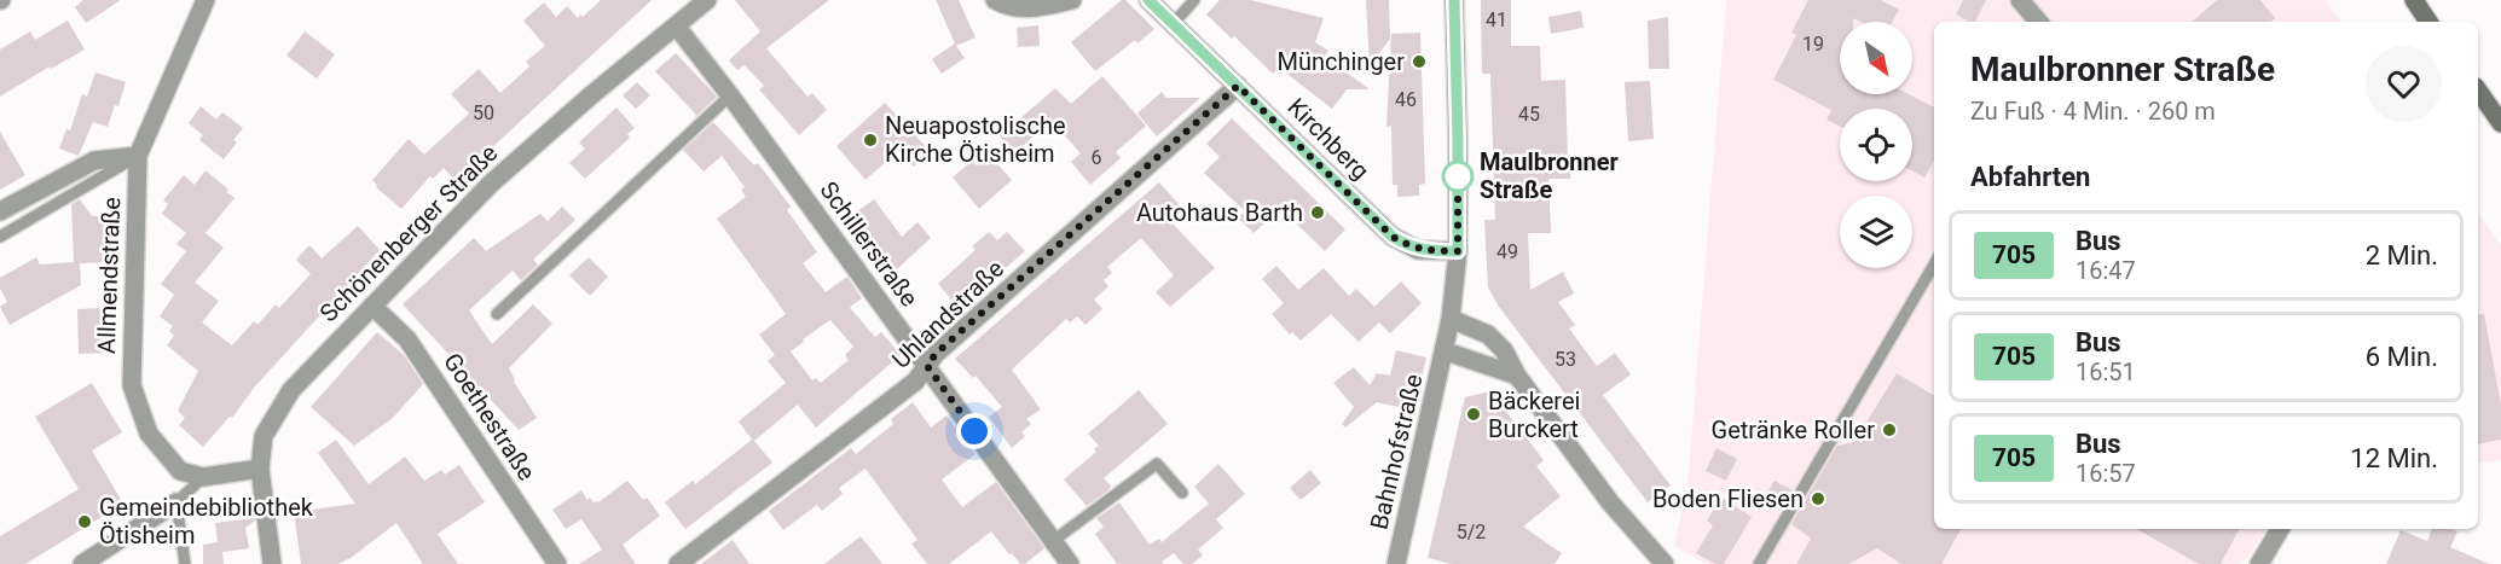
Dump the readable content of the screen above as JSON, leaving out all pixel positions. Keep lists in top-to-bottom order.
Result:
{
  "streets": {
    "street": [
      "Kirchberg",
      "Schönenberger Straße",
      "Schillerstraße",
      "Allmendstraße",
      "Uhlandstraße",
      "Goethestraße",
      "Bahnhofstraße"
    ]
  },
  "crossings": [
    ["Kirchberg", "Uhlandstraße"],
    ["Schönenberger Straße", "Schillerstraße"],
    ["Schönenberger Straße", "Goethestraße"],
    ["Schillerstraße", "Uhlandstraße"]
  ],
  "places": [
    "Münchinger",
    "Neuapostolische Kirche Ötisheim",
    "Maulbronner Straße",
    "Autohaus Barth",
    "Bäckerei Burckert",
    "Getränke Roller",
    "Boden Fliesen",
    "Gemeindebibliothek Ötisheim"
  ],
  "lines": ["bus line 705"],
  "house_numbers": [
    "41",
    "19",
    "46",
    "50",
    "45",
    "6",
    "49",
    "53",
    "5/2"
  ],
  "north": "bottom right",
  "page": {
    "heading": [
      ["Maulbronner Straße", "Zu Fuß · 4 Min. · 260 m"],
      "Abfahrten"
    ],
    "list": [
      {
        "mark": "705",
        "name": "Bus",
        "note": "16:47",
        "value": "2 Min."
      },
      {
        "mark": "705",
        "name": "Bus",
        "note": "16:51",
        "value": "6 Min."
      },
      {
        "mark": "705",
        "name": "Bus",
        "note": "16:57",
        "value": "12 Min."
      }
    ]
  }
}
